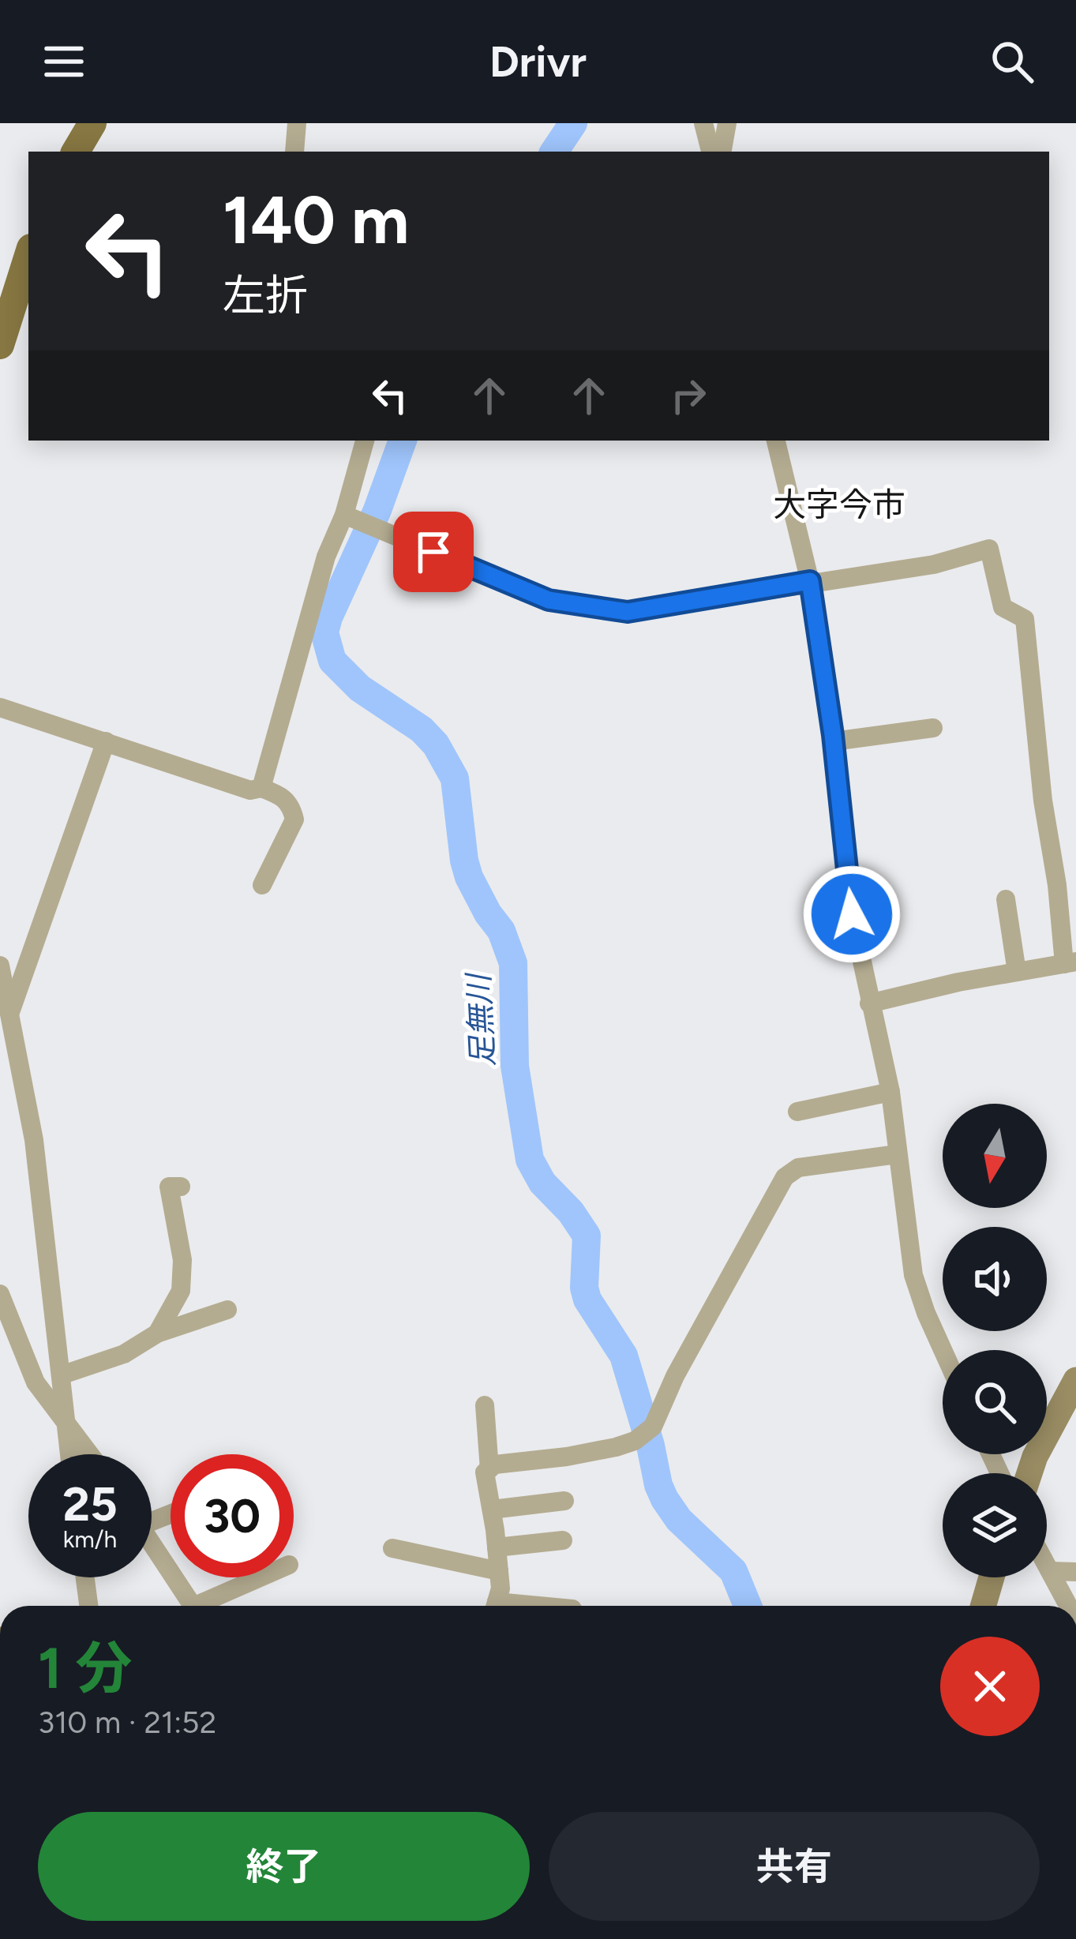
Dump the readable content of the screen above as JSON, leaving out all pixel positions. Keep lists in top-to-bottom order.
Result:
{
  "districts": ["大字今市"],
  "water": ["足無川"],
  "north": "bottom",
  "page": {
    "header": "Drivr",
    "turn": ["140 m", "左折"],
    "speed": "25 km/h",
    "limit": "30",
    "heading": ["1 分", "310 m · 21:52"],
    "buttons": ["終了", "共有"]
  }
}
